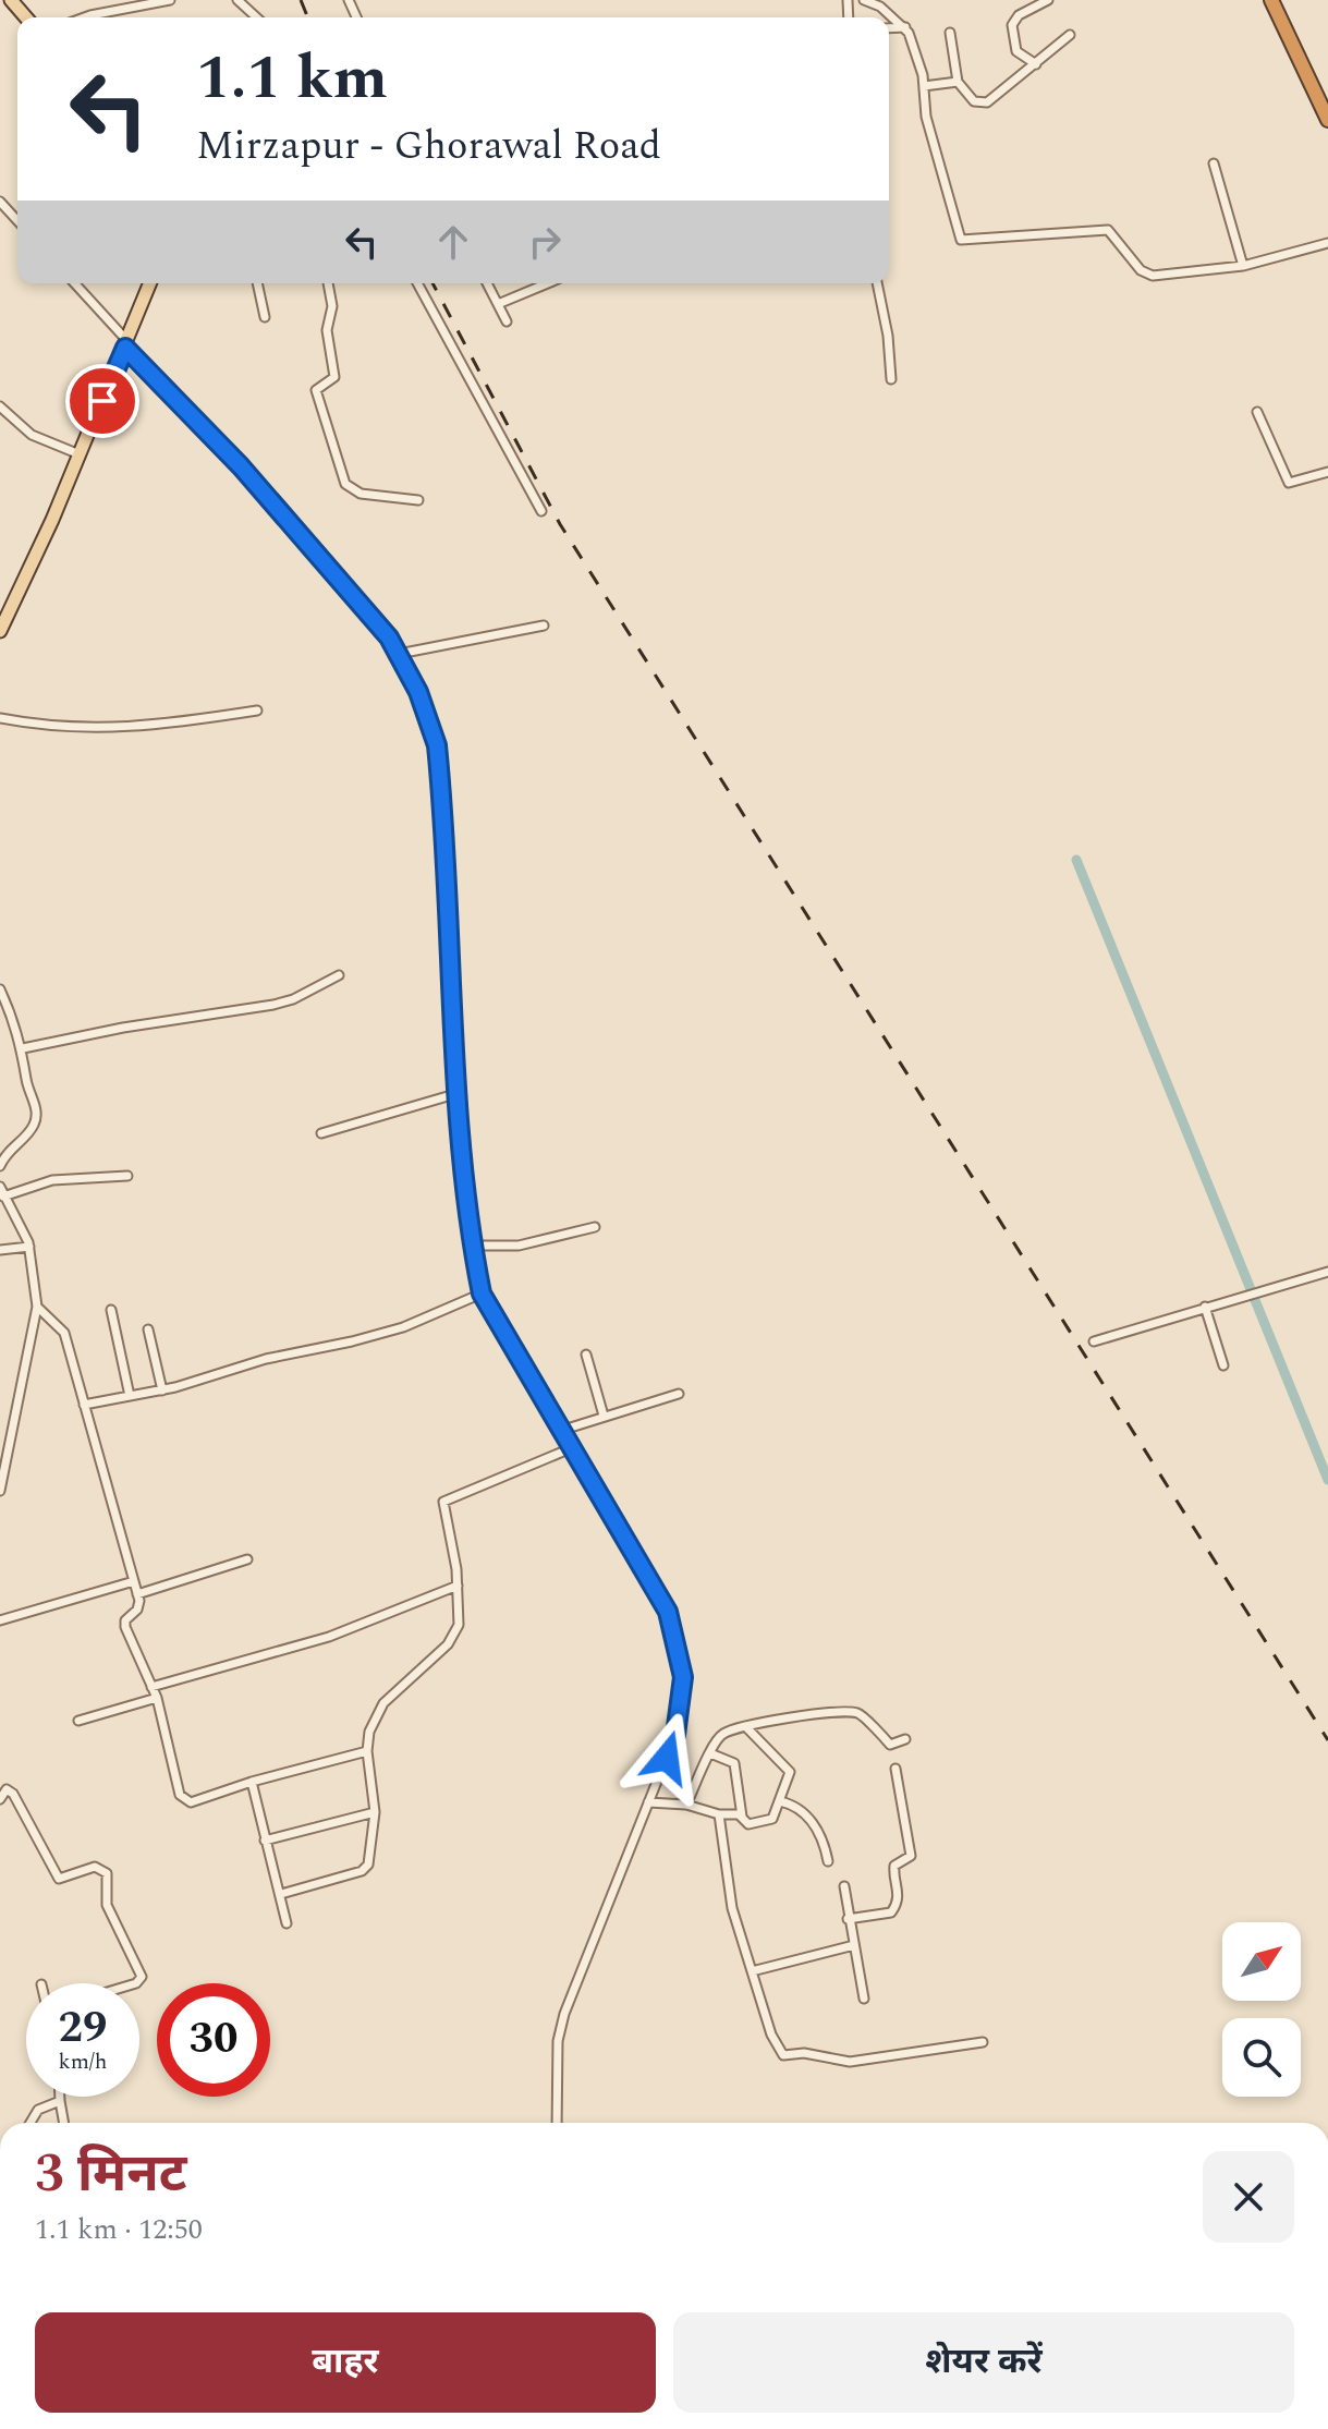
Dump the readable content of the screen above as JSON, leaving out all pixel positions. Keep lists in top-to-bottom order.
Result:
{
  "north": "top right",
  "page": {
    "turn": ["1.1 km", "Mirzapur - Ghorawal Road"],
    "speed": "29 km/h",
    "limit": "30",
    "heading": ["3 मिनट", "1.1 km · 12:50"],
    "buttons": ["बाहर", "शेयर करें"]
  }
}
